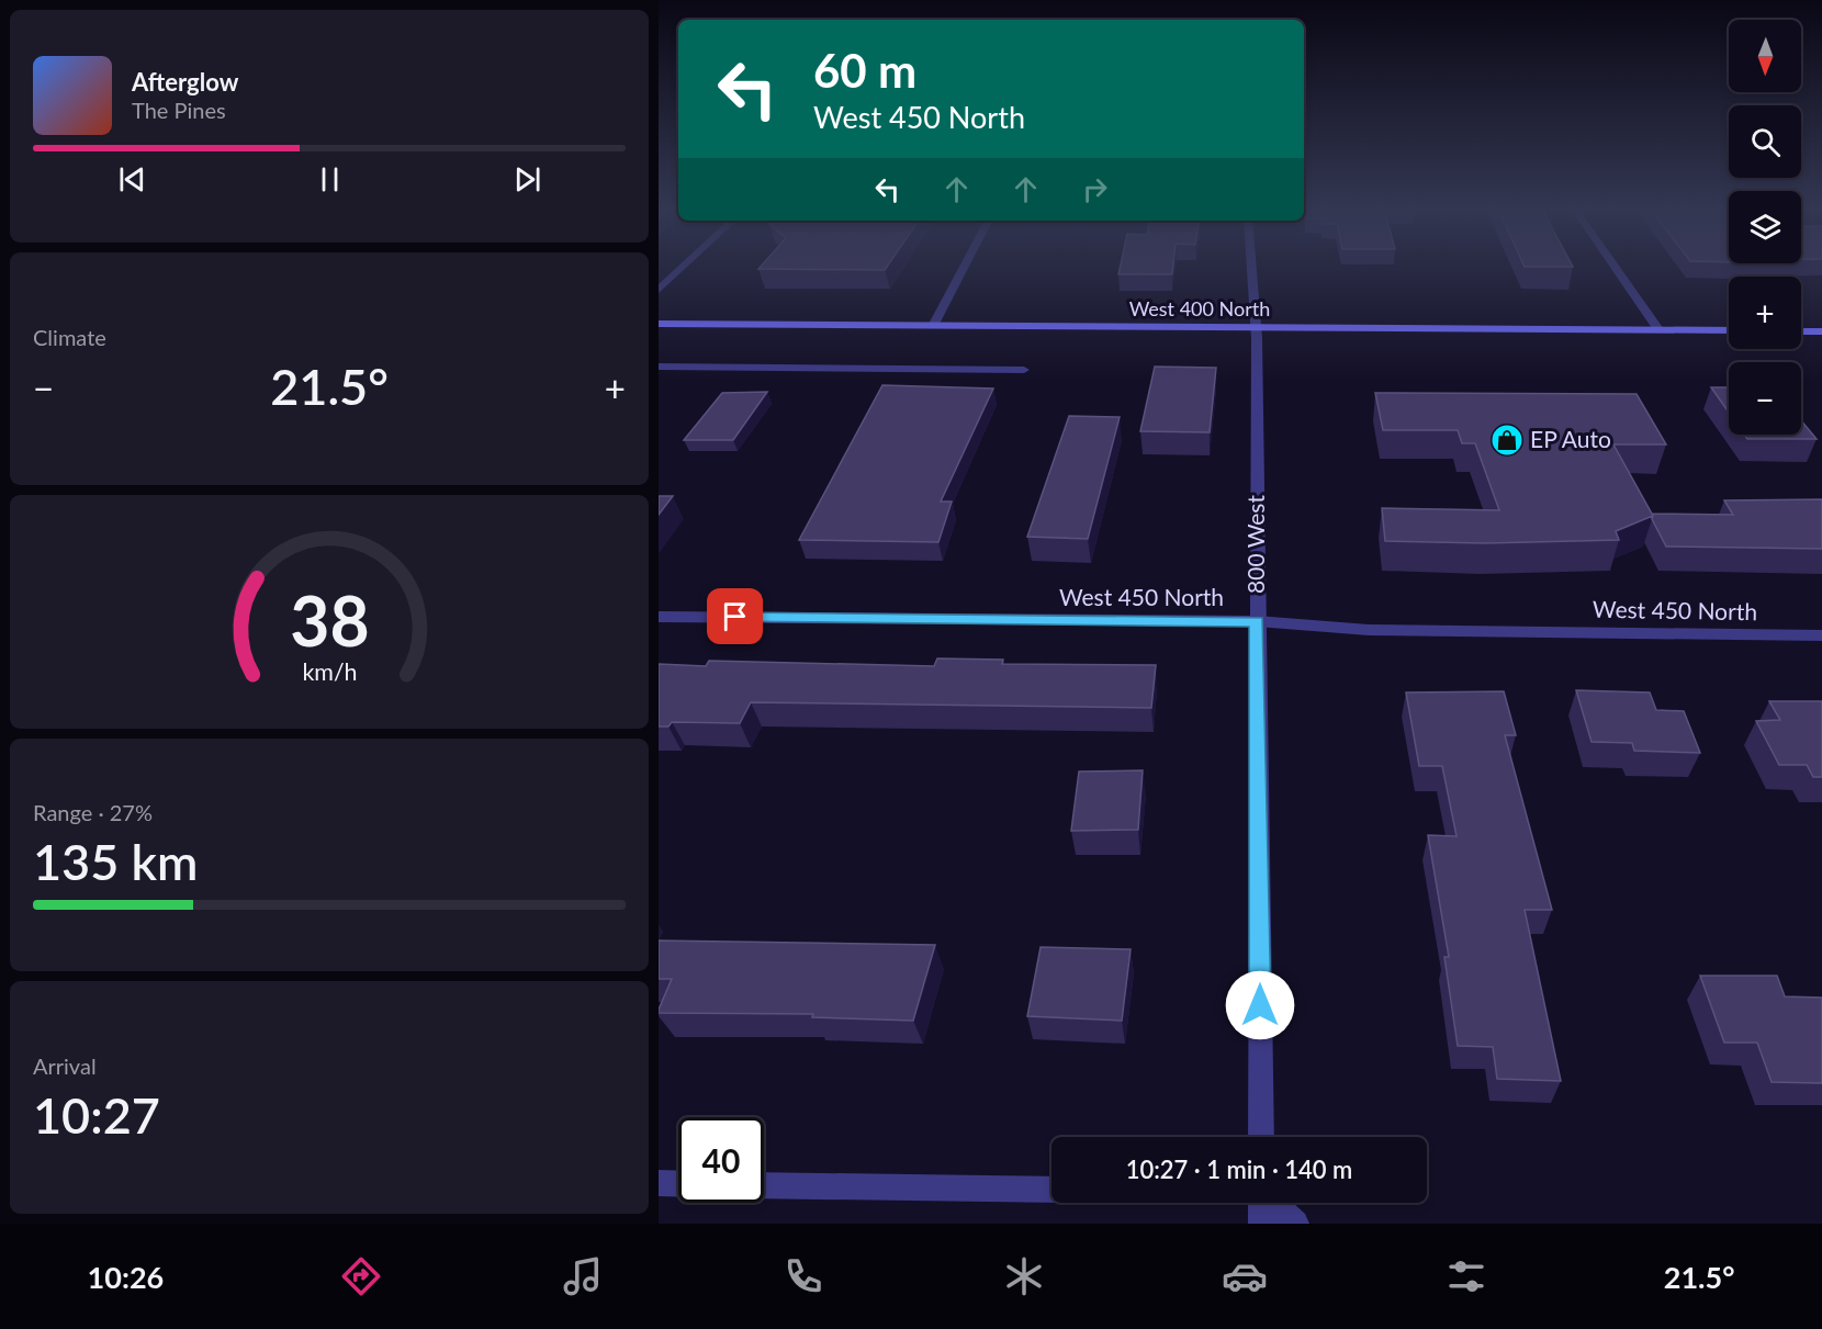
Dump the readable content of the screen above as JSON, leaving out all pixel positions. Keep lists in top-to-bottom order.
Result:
{
  "streets": {
    "main road": ["West 400 North"],
    "street": ["800 West", "West 450 North"]
  },
  "crossings": [
    ["West 400 North", "800 West"],
    ["800 West", "West 450 North"]
  ],
  "places": {
    "shop": ["EP Auto"]
  },
  "north": "bottom",
  "page": {
    "map_buttons": ["+", "−"],
    "turn": ["60 m", "West 450 North"],
    "song": ["Afterglow", "The Pines"],
    "tile": [
      "Climate",
      ["Range · 27%", "135 km"],
      ["Arrival", "10:27"]
    ],
    "heat": ["−", "21.5°", "+"],
    "limit": "40",
    "trip": "10:27 · 1 min · 140 m",
    "tabs": ["10:26", "21.5°"],
    "gauge": ["38", "km/h"]
  }
}
